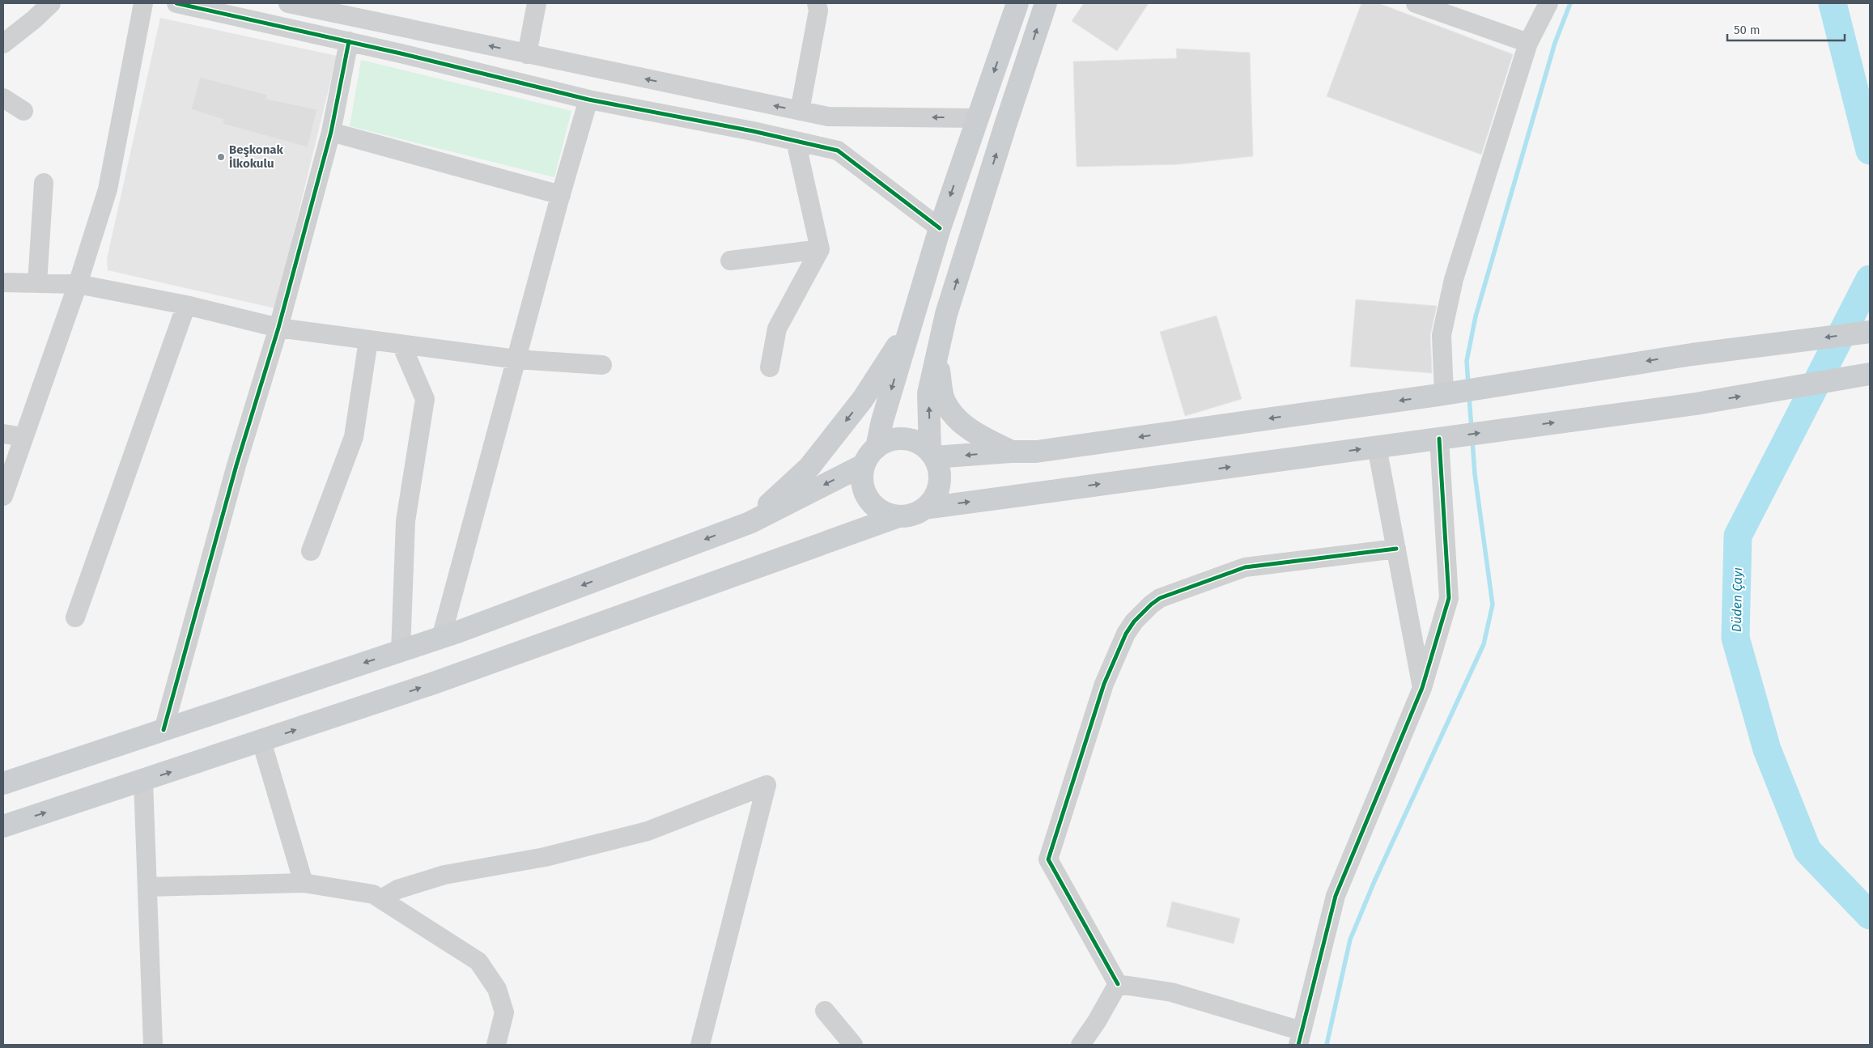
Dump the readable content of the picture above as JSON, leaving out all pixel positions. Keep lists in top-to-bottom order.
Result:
{
  "water": ["Düden Çayı"],
  "places": ["Beşkonak İlkokulu"],
  "scale_bar": "50 m"
}
